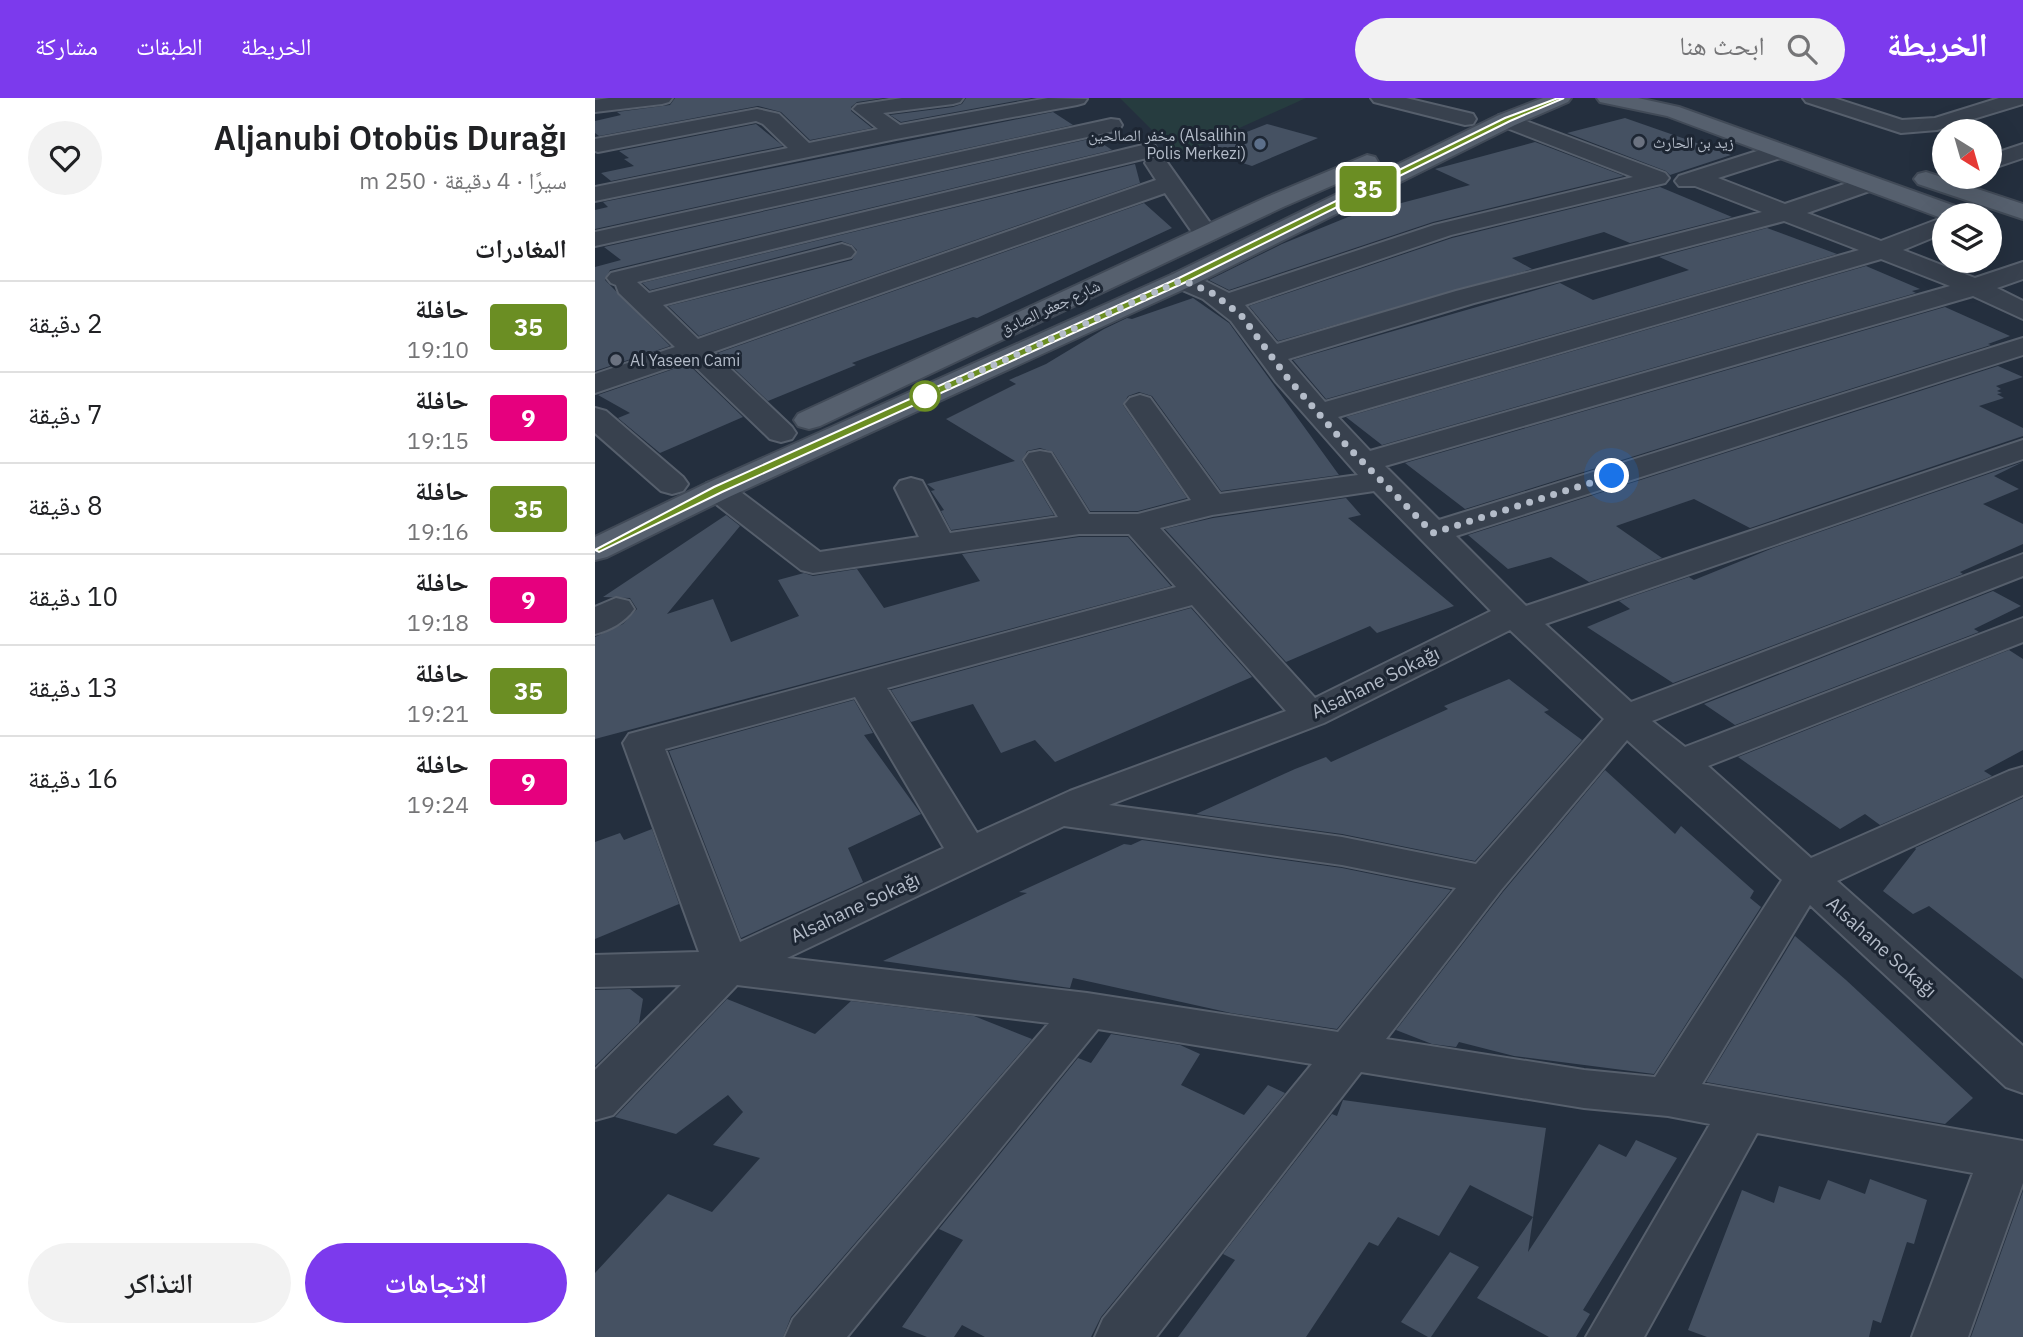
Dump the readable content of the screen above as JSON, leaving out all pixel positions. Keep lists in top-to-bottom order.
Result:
{
  "streets": {
    "main road": ["شارع جعفر الصادق"],
    "street": ["Alsahane Sokağı"]
  },
  "places": ["زيد بن الحارث", "مخفر الصالحين (Alsalihin Polis Merkezi)", "Al Yaseen Cami"],
  "lines": ["bus line 35"],
  "north": "bottom right",
  "page": {
    "header": "الخريطة",
    "search": "ابحث هنا",
    "nav": ["الخريطة", "الطبقات", "مشاركة"],
    "on_map": "35",
    "heading": [
      ["Aljanubi Otobüs Durağı", "سيرًا · 4 دقيقة · 250 m"],
      "المغادرات"
    ],
    "list": [
      {
        "mark": "35",
        "name": "حافلة",
        "note": "19:10",
        "value": "2 دقيقة"
      },
      {
        "mark": "9",
        "name": "حافلة",
        "note": "19:15",
        "value": "7 دقيقة"
      },
      {
        "mark": "35",
        "name": "حافلة",
        "note": "19:16",
        "value": "8 دقيقة"
      },
      {
        "mark": "9",
        "name": "حافلة",
        "note": "19:18",
        "value": "10 دقيقة"
      },
      {
        "mark": "35",
        "name": "حافلة",
        "note": "19:21",
        "value": "13 دقيقة"
      },
      {
        "mark": "9",
        "name": "حافلة",
        "note": "19:24",
        "value": "16 دقيقة"
      }
    ],
    "buttons": ["الاتجاهات", "التذاكر"]
  }
}
